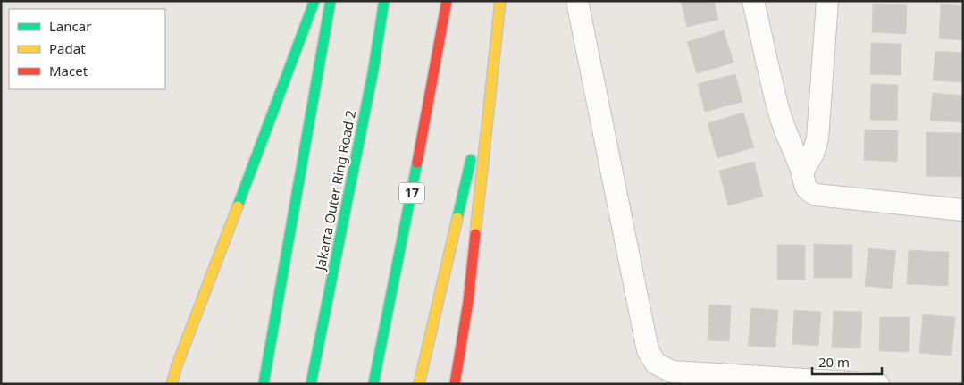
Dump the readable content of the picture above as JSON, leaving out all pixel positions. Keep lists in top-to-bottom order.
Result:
{
  "streets": {
    "highway": ["Jakarta Outer Ring Road 2", "17"]
  },
  "legend": ["Lancar", "Padat", "Macet"],
  "scale_bar": "20 m"
}
